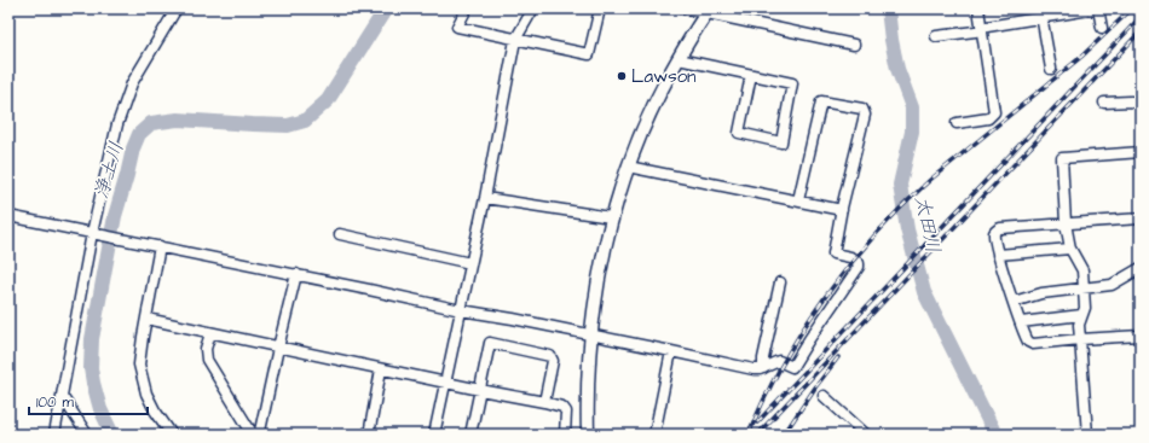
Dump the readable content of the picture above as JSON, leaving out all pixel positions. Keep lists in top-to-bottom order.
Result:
{
  "water": ["浄土川", "太田川"],
  "places": ["Lawson"],
  "scale_bar": "100 m"
}
